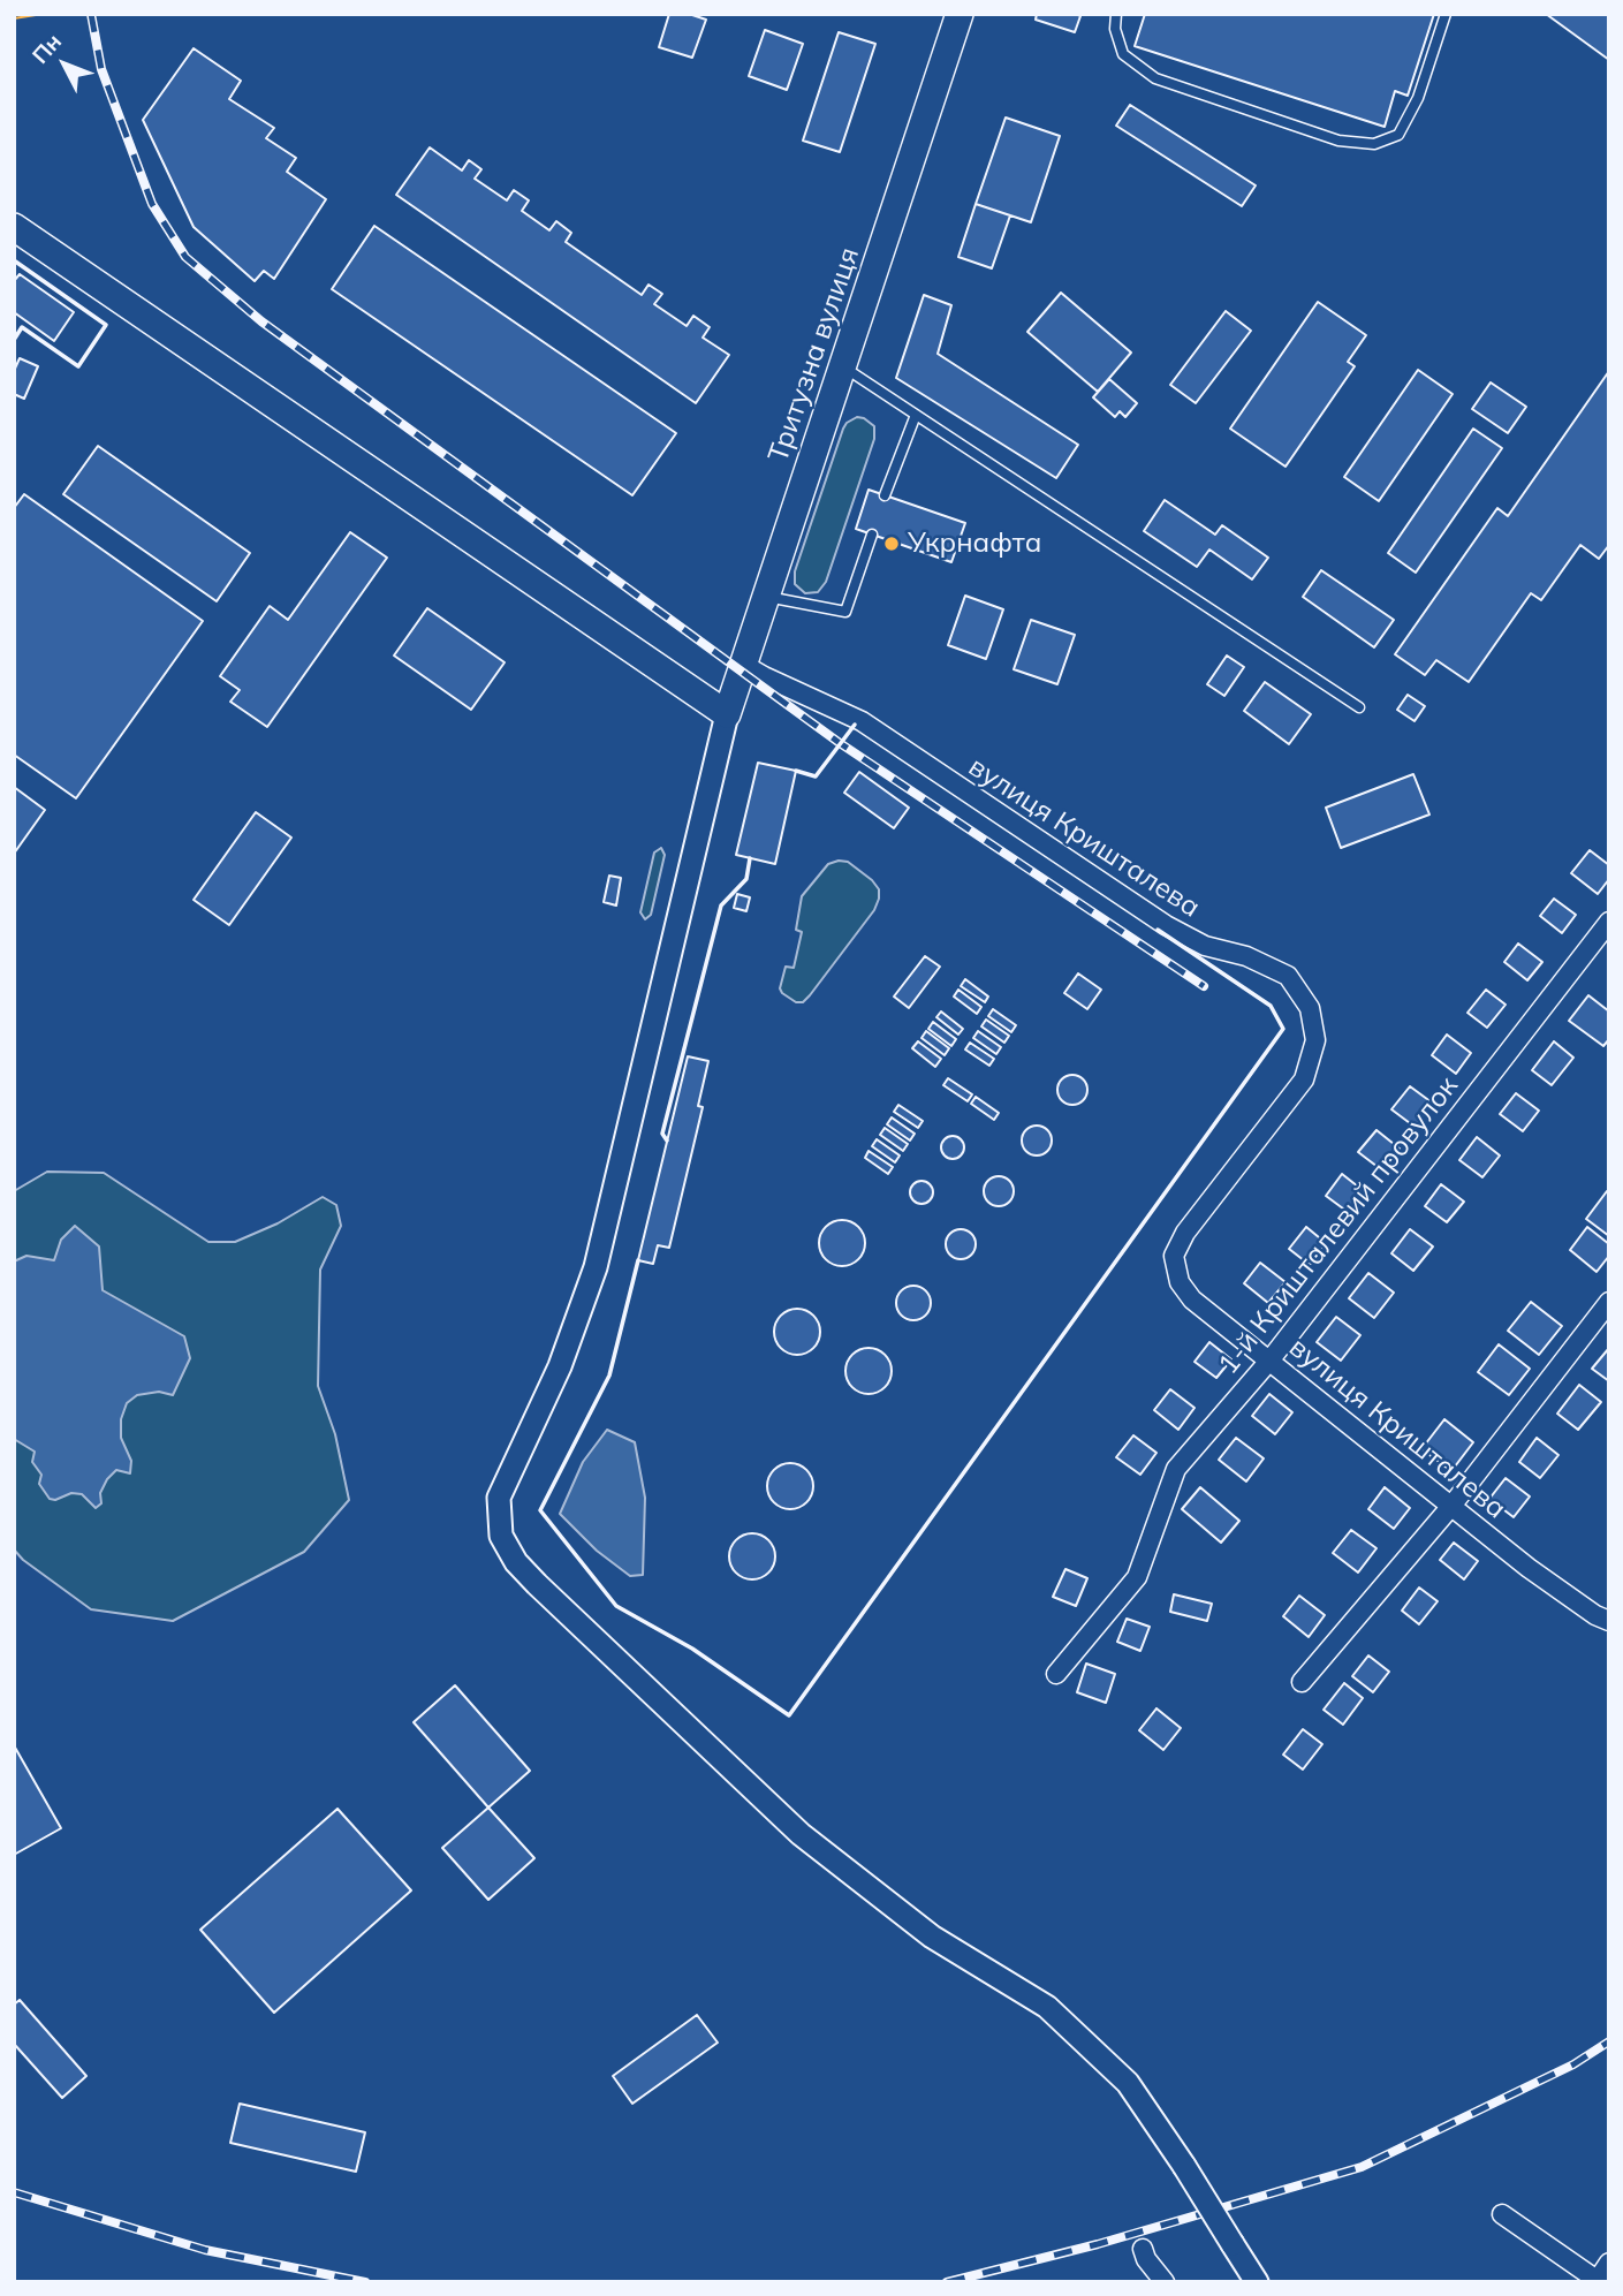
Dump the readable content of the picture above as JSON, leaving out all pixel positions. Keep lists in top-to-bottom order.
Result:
{
  "streets": {
    "main road": ["Тритузна вулиця"],
    "street": ["вулиця Кришталева", "1-й Кришталевий провулок"]
  },
  "crossings": [
    ["Тритузна вулиця", "вулиця Кришталева"],
    ["вулиця Кришталева", "1-й Кришталевий провулок"]
  ],
  "places": ["Укрнафта"],
  "north": "top left"
}
